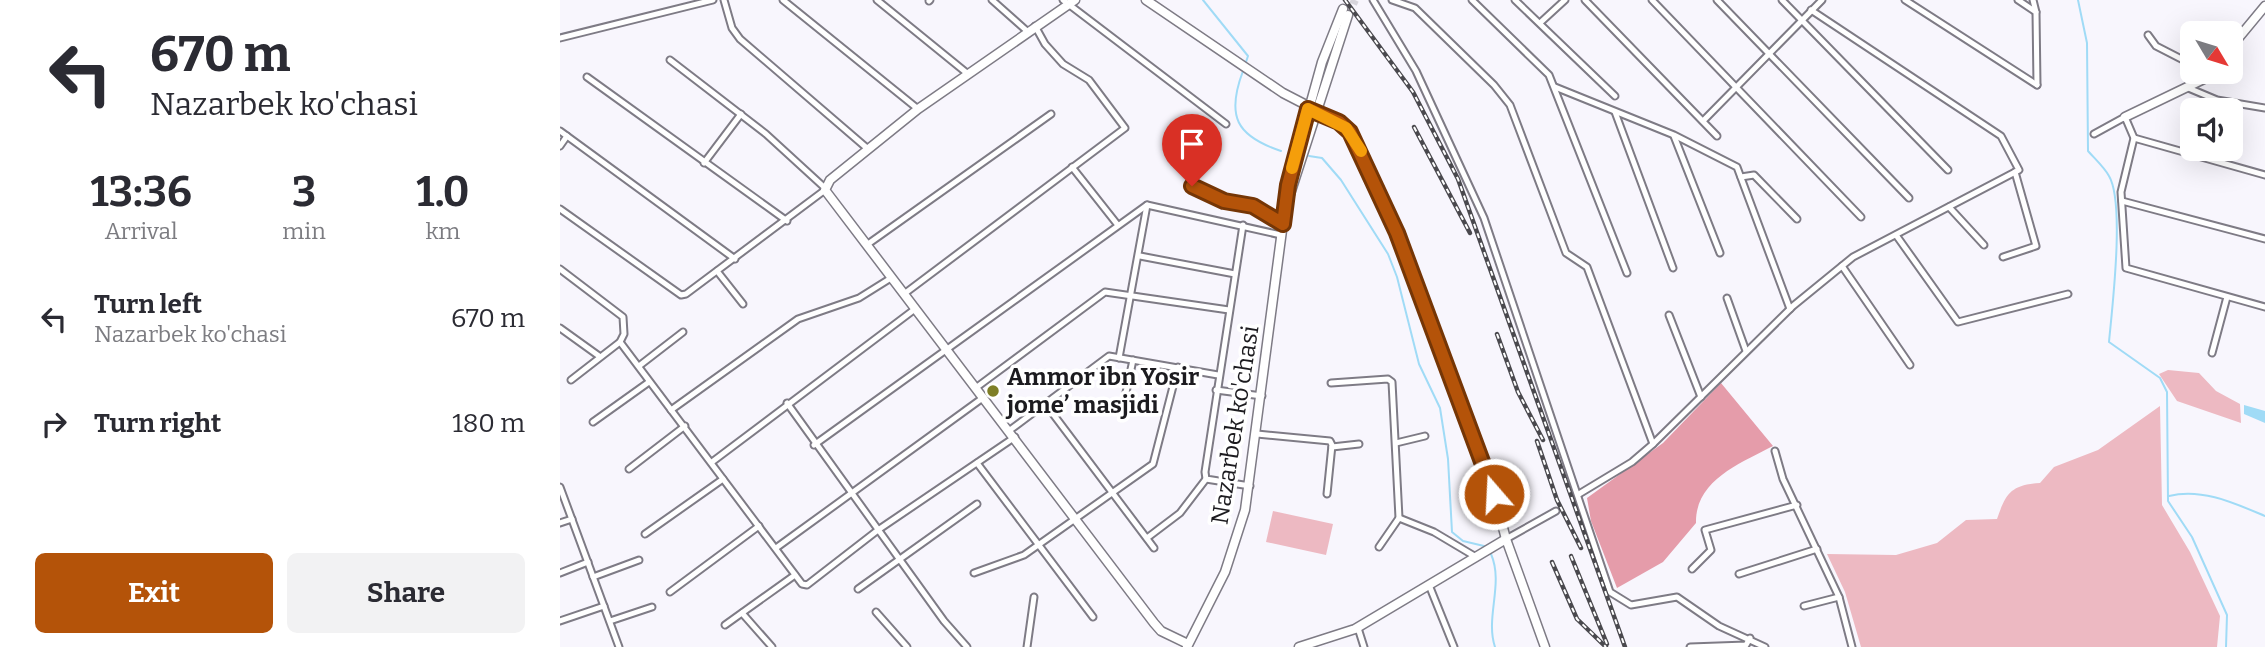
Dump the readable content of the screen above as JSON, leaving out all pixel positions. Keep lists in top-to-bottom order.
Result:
{
  "streets": {
    "main road": ["Nazarbek ko'chasi"]
  },
  "places": ["Ammor ibn Yosir jome’ masjidi"],
  "north": "bottom right",
  "page": {
    "turn": ["670 m", "Nazarbek ko'chasi"],
    "eta": [
      "13:36",
      "Arrival",
      "3",
      "min",
      "1.0",
      "km"
    ],
    "list": [
      {
        "name": "Turn left",
        "note": "Nazarbek ko'chasi",
        "value": "670 m"
      },
      {
        "name": "Turn right",
        "value": "180 m"
      }
    ],
    "buttons": ["Exit", "Share"]
  }
}
